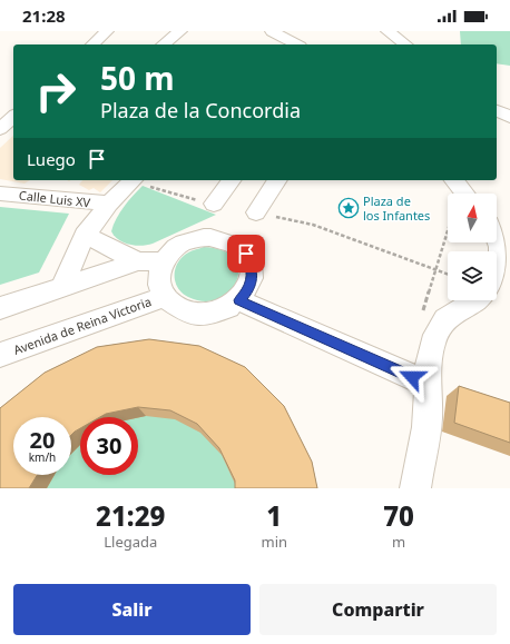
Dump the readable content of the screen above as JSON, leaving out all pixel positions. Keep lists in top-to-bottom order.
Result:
{
  "streets": {
    "street": ["Calle Luis XV", "Avenida de Reina Victoria"]
  },
  "places": {
    "place": ["Plaza de los Infantes"]
  },
  "north": "top",
  "page": {
    "status": "21:28",
    "turn": ["50 m", "Plaza de la Concordia"],
    "then": "Luego",
    "speed": "20 km/h",
    "limit": "30",
    "eta": [
      "21:29",
      "Llegada",
      "1",
      "min",
      "70",
      "m"
    ],
    "buttons": ["Salir", "Compartir"]
  }
}
